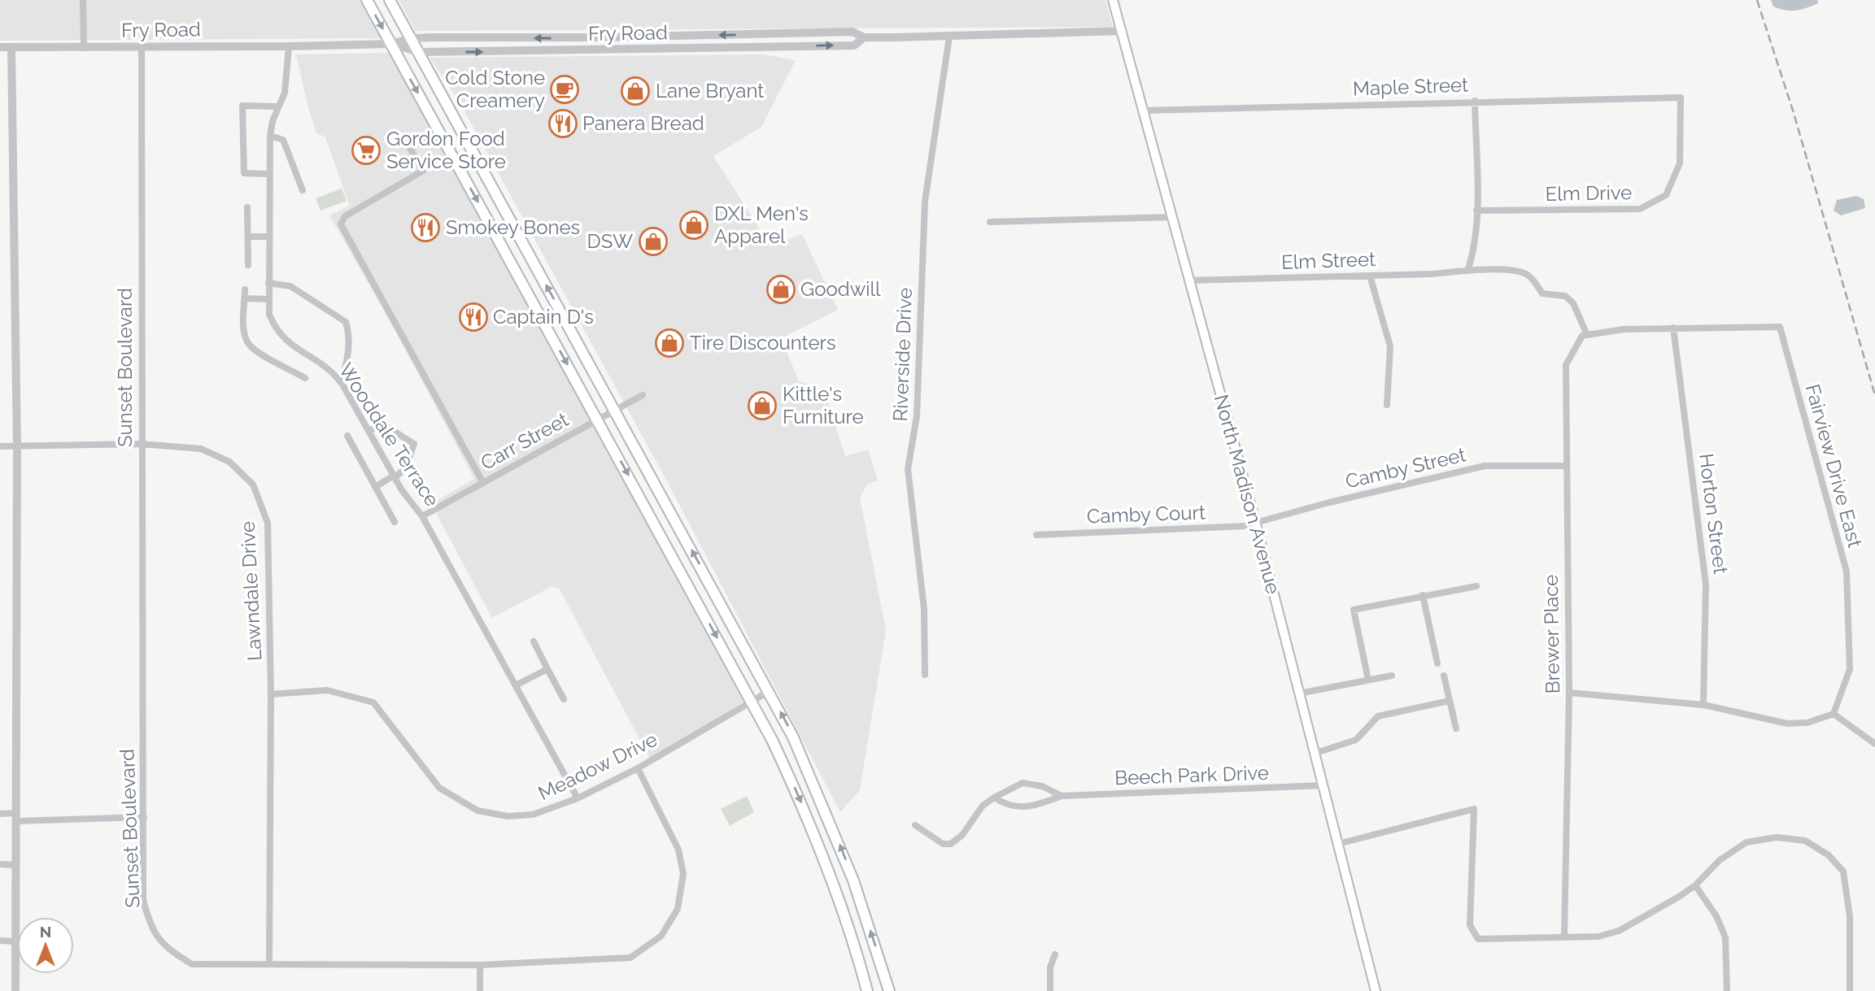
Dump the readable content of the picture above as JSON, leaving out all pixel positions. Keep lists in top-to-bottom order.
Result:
{
  "streets": {
    "main road": ["North Madison Avenue"],
    "street": [
      "Fry Road",
      "Maple Street",
      "Elm Drive",
      "Elm Street",
      "Riverside Drive",
      "Sunset Boulevard",
      "Wooddale Terrace",
      "Carr Street",
      "Fairview Drive East",
      "Camby Street",
      "Horton Street",
      "Camby Court",
      "Lawndale Drive",
      "Brewer Place",
      "Meadow Drive",
      "Beech Park Drive"
    ]
  },
  "crossings": [
    ["Fry Road", "Riverside Drive"],
    ["Fry Road", "Sunset Boulevard"],
    ["Fry Road", "Wooddale Terrace"],
    ["Fry Road", "North Madison Avenue"],
    ["Maple Street", "Elm Drive"],
    ["Maple Street", "North Madison Avenue"],
    ["Elm Street", "North Madison Avenue"],
    ["Elm Street", "Brewer Place"],
    ["Sunset Boulevard", "Lawndale Drive"],
    ["Sunset Boulevard", "Meadow Drive"],
    ["Wooddale Terrace", "Carr Street"],
    ["Wooddale Terrace", "Meadow Drive"],
    ["Fairview Drive East", "Horton Street"],
    ["Camby Street", "North Madison Avenue"],
    ["Camby Street", "Camby Court"],
    ["Camby Street", "Brewer Place"],
    ["North Madison Avenue", "Camby Court"],
    ["North Madison Avenue", "Beech Park Drive"],
    ["Lawndale Drive", "Meadow Drive"]
  ],
  "places": {
    "cafe": ["Cold Stone Creamery"],
    "shop": [
      "Lane Bryant",
      "DXL Men's Apparel",
      "DSW",
      "Goodwill",
      "Tire Discounters",
      "Kittle's Furniture"
    ],
    "restaurant": ["Panera Bread", "Smokey Bones", "Captain D's"],
    "supermarket": ["Gordon Food Service Store"]
  },
  "north": "top"
}
